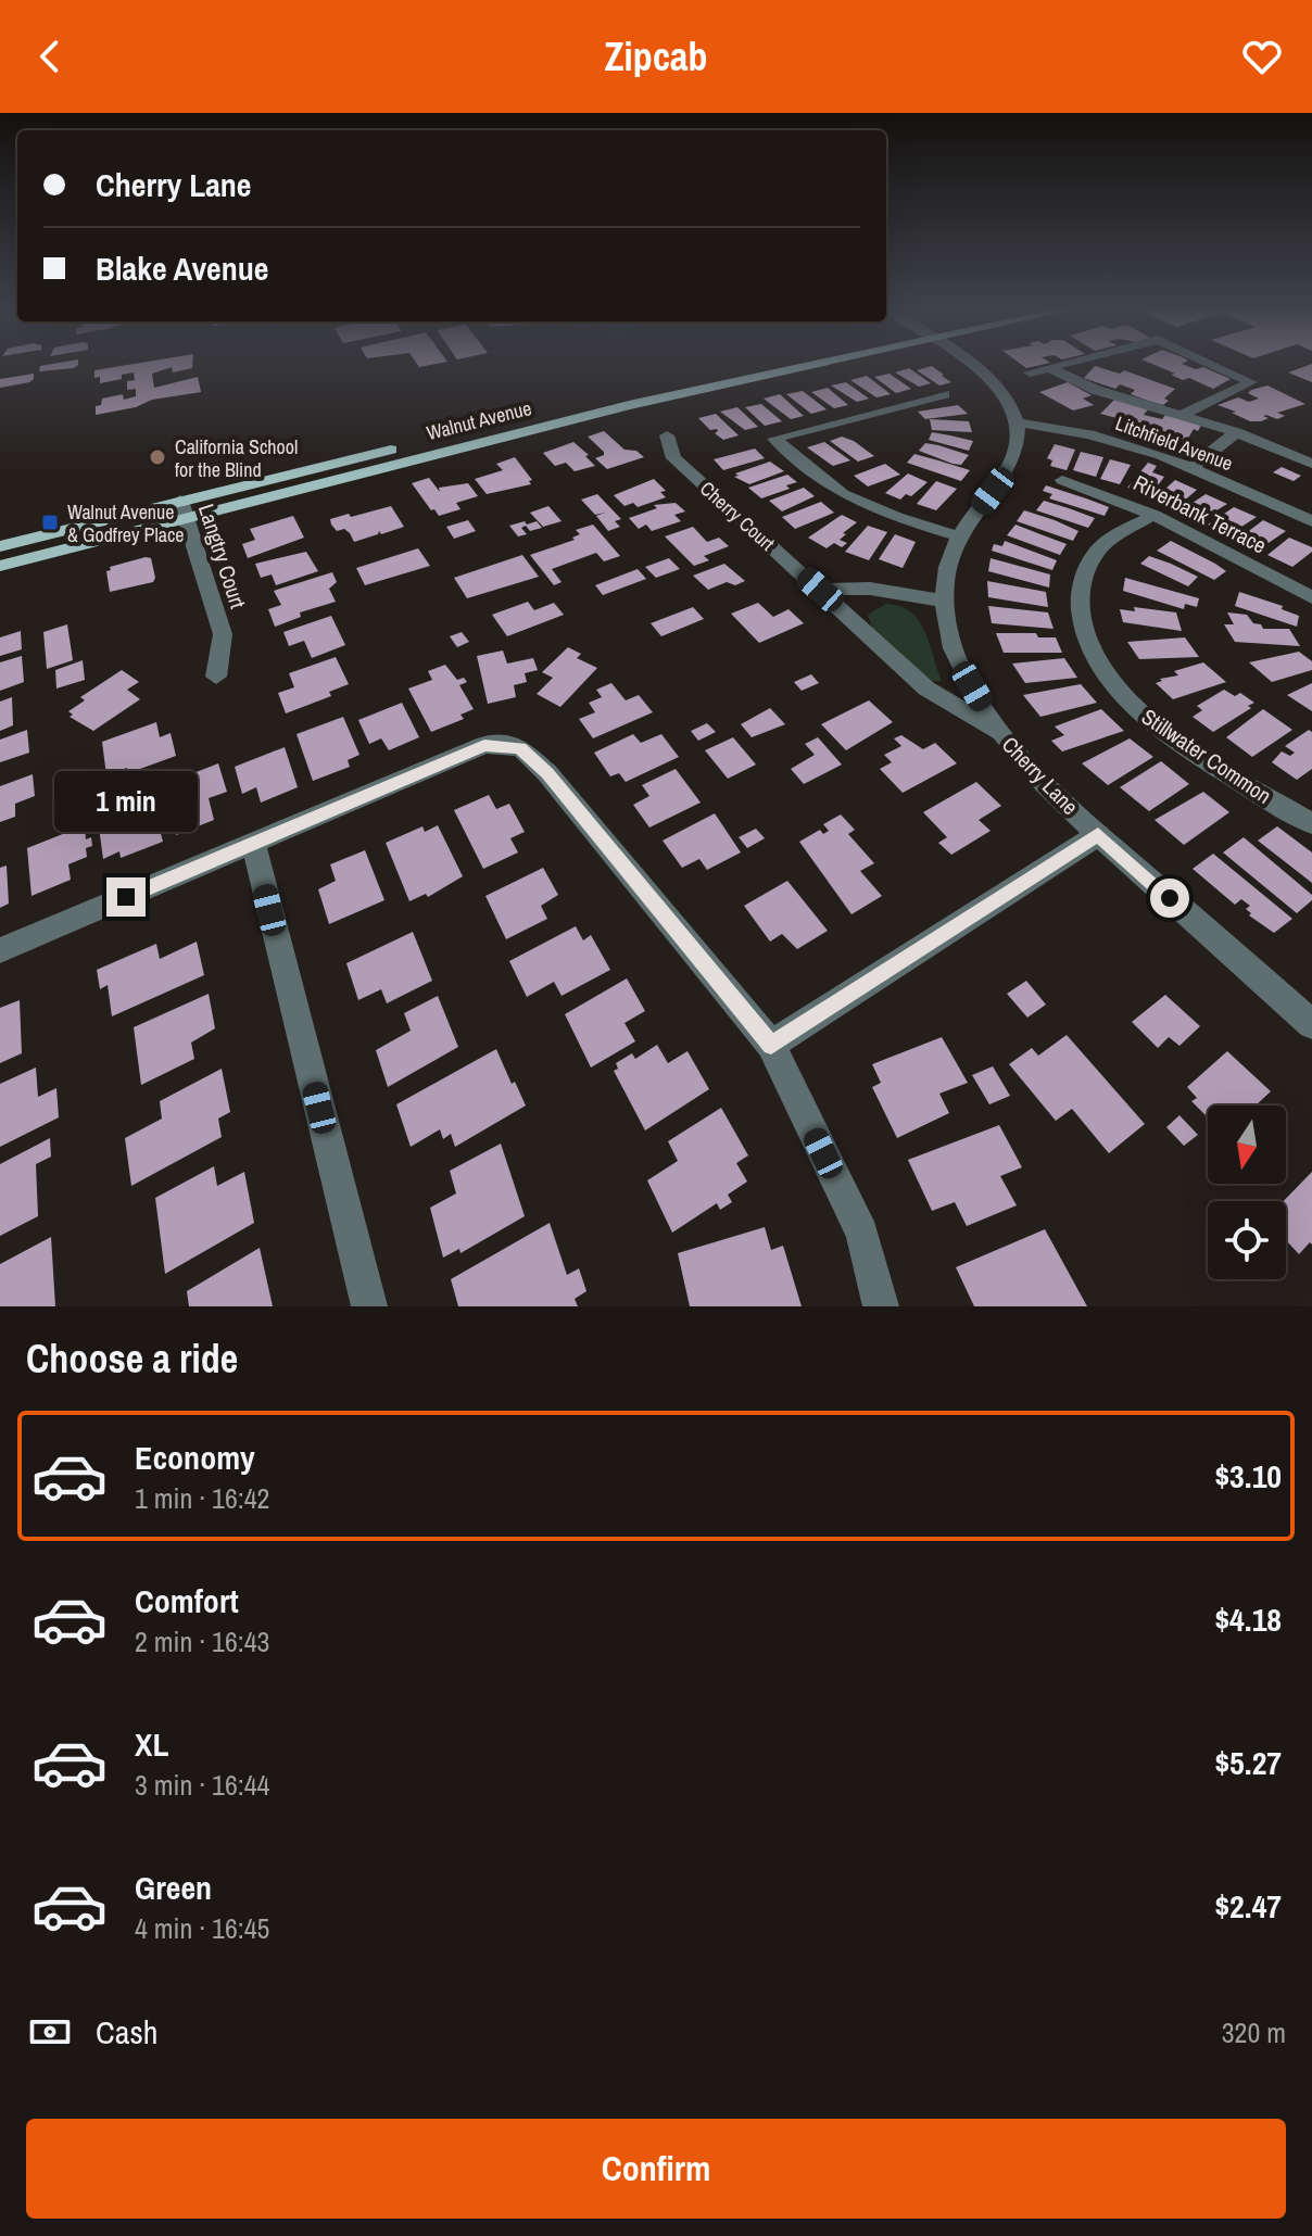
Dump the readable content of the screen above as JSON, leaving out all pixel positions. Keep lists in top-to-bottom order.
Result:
{
  "streets": {
    "main road": ["Walnut Avenue"],
    "street": [
      "Litchfield Avenue",
      "Riverbank Terrace",
      "Cherry Court",
      "Langtry Court",
      "Stillwater Common",
      "Cherry Lane"
    ]
  },
  "crossings": [
    ["Walnut Avenue", "Langtry Court"],
    ["Litchfield Avenue", "Cherry Lane"],
    ["Riverbank Terrace", "Stillwater Common"],
    ["Cherry Court", "Cherry Lane"]
  ],
  "places": {
    "other": ["California School for the Blind"],
    "transit": ["Walnut Avenue & Godfrey Place"]
  },
  "north": "bottom",
  "page": {
    "header": "Zipcab",
    "banner": ["Cherry Lane", "Blake Avenue"],
    "bubble": "1 min",
    "heading": "Choose a ride",
    "list": [
      {
        "name": "Economy",
        "note": "1 min · 16:42",
        "value": "$3.10"
      },
      {
        "name": "Comfort",
        "note": "2 min · 16:43",
        "value": "$4.18"
      },
      {
        "name": "XL",
        "note": "3 min · 16:44",
        "value": "$5.27"
      },
      {
        "name": "Green",
        "note": "4 min · 16:45",
        "value": "$2.47"
      }
    ],
    "pay": ["Cash", "320 m"],
    "buttons": "Confirm"
  }
}
